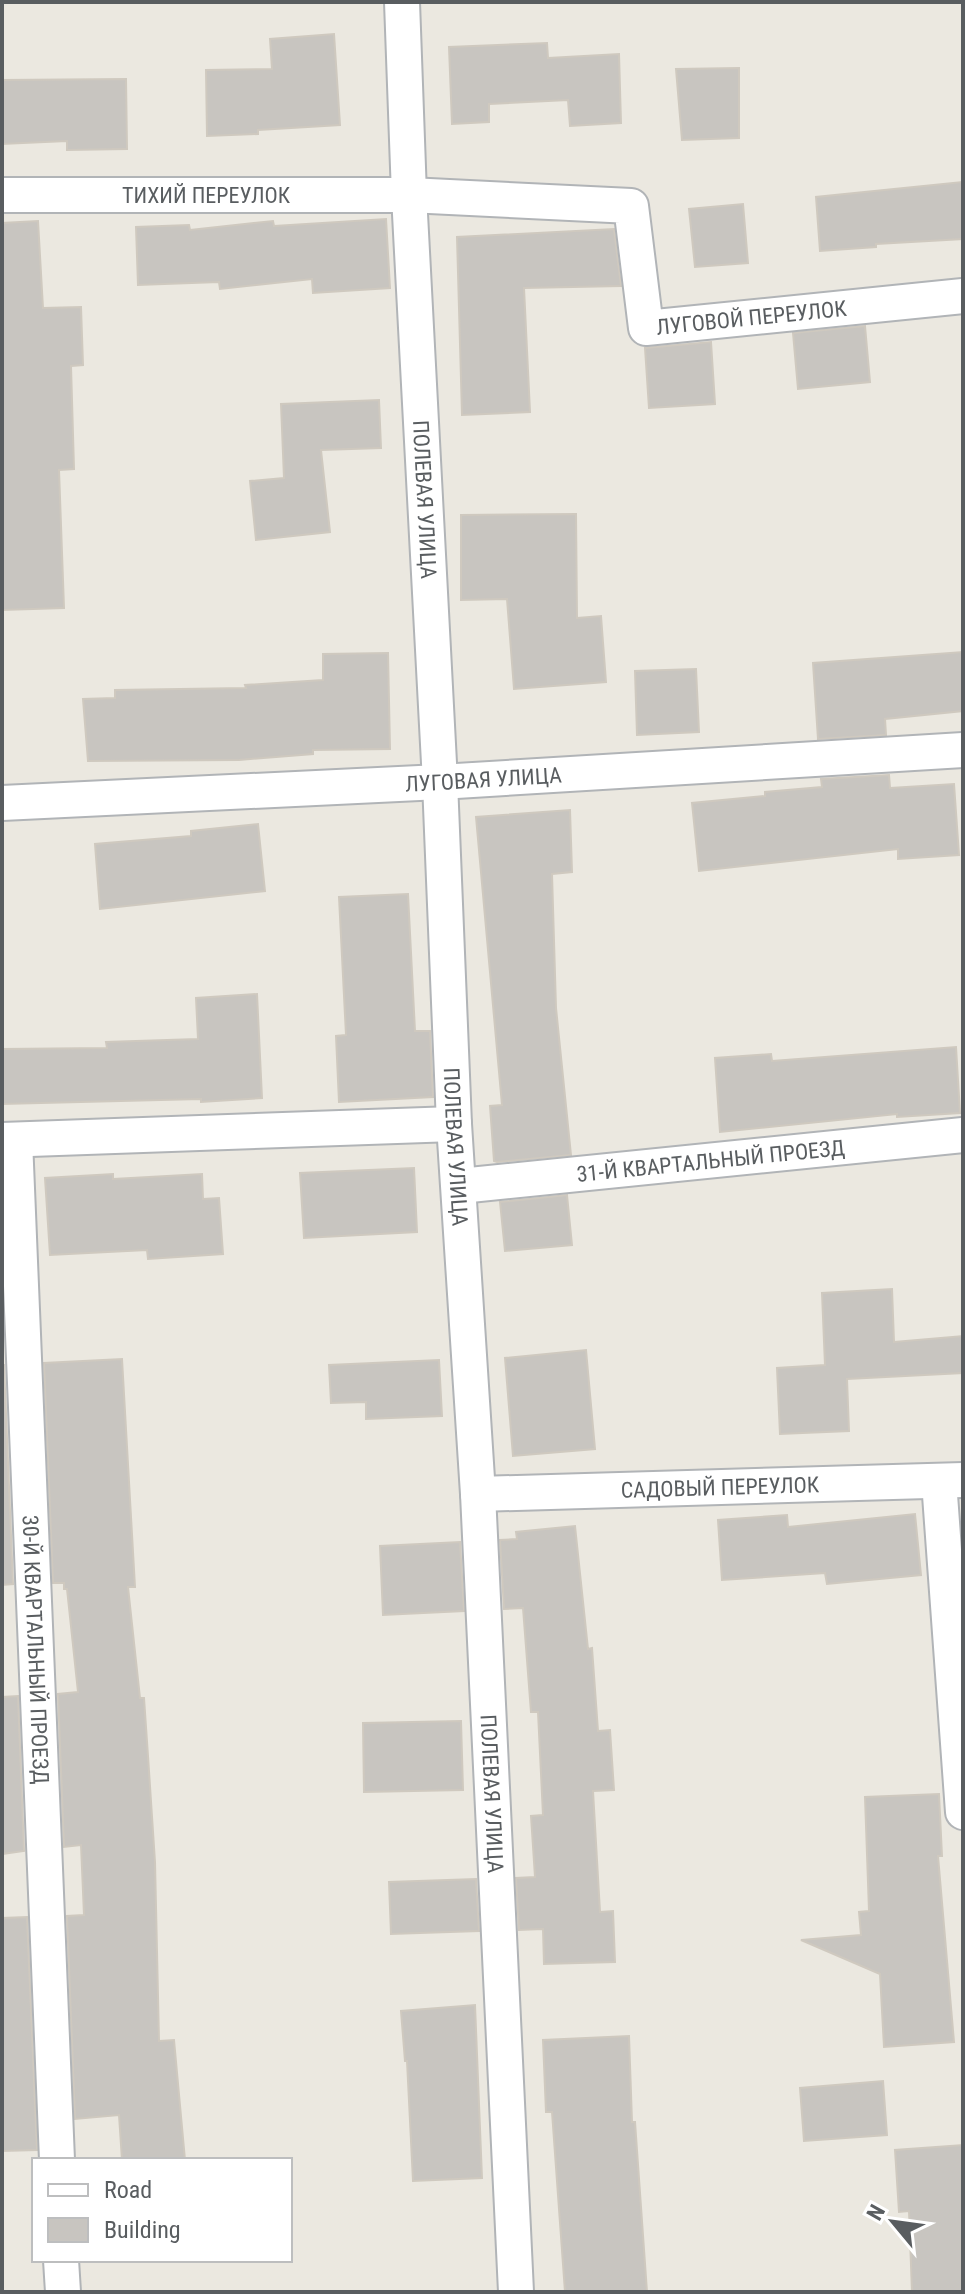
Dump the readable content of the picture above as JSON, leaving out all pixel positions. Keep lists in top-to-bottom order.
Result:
{
  "streets": {
    "street": [
      "ТИХИЙ ПЕРЕУЛОК",
      "ЛУГОВОЙ ПЕРЕУЛОК",
      "ПОЛЕВАЯ УЛИЦА",
      "ЛУГОВАЯ УЛИЦА",
      "31-Й КВАРТАЛЬНЫЙ ПРОЕЗД",
      "САДОВЫЙ ПЕРЕУЛОК",
      "30-Й КВАРТАЛЬНЫЙ ПРОЕЗД"
    ]
  },
  "crossings": [
    ["ТИХИЙ ПЕРЕУЛОК", "ЛУГОВОЙ ПЕРЕУЛОК"],
    ["ТИХИЙ ПЕРЕУЛОК", "ПОЛЕВАЯ УЛИЦА"],
    ["ЛУГОВОЙ ПЕРЕУЛОК", "ПОЛЕВАЯ УЛИЦА"],
    ["ПОЛЕВАЯ УЛИЦА", "ЛУГОВАЯ УЛИЦА"],
    ["ПОЛЕВАЯ УЛИЦА", "31-Й КВАРТАЛЬНЫЙ ПРОЕЗД"],
    ["ПОЛЕВАЯ УЛИЦА", "САДОВЫЙ ПЕРЕУЛОК"]
  ],
  "legend": ["Road", "Building"],
  "north": "top left"
}
